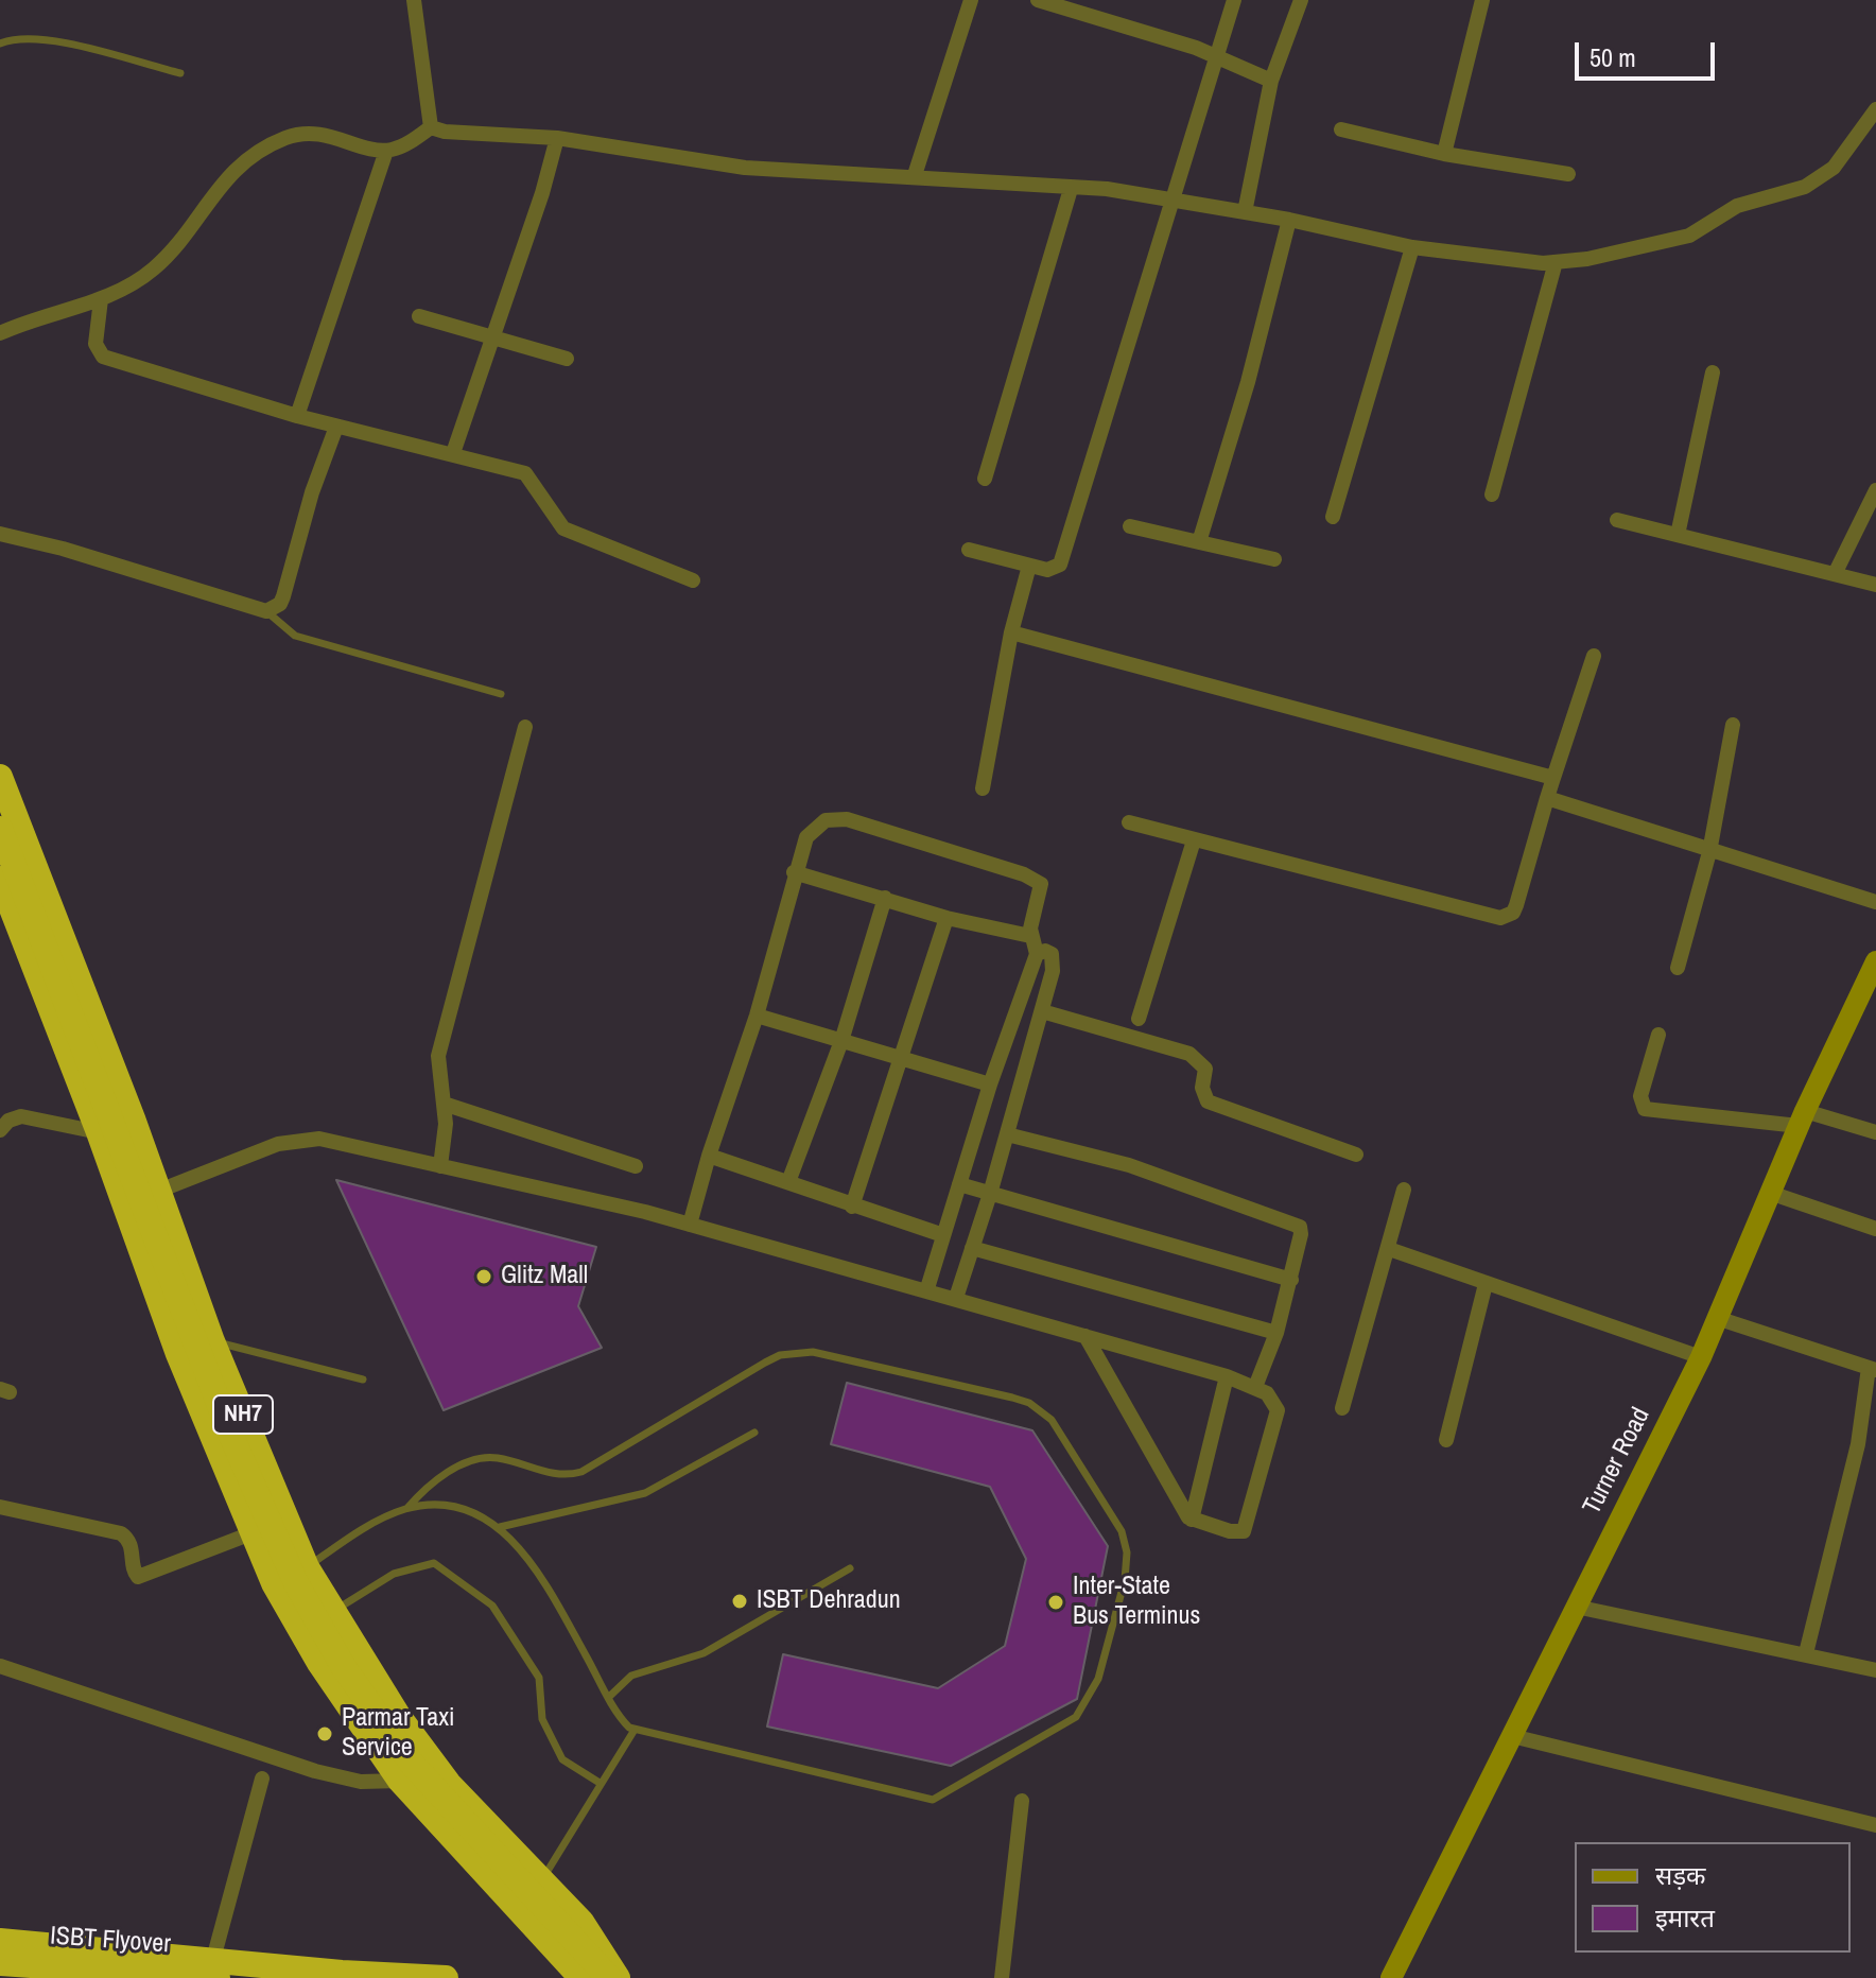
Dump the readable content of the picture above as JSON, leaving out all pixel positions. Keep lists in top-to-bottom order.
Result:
{
  "streets": {
    "highway": ["NH7", "ISBT Flyover"],
    "main road": ["Turner Road"]
  },
  "places": [
    "Glitz Mall",
    "ISBT Dehradun",
    "Inter-State Bus Terminus",
    "Parmar Taxi Service"
  ],
  "legend": ["सड़क", "इमारत"],
  "scale_bar": "50 m"
}
